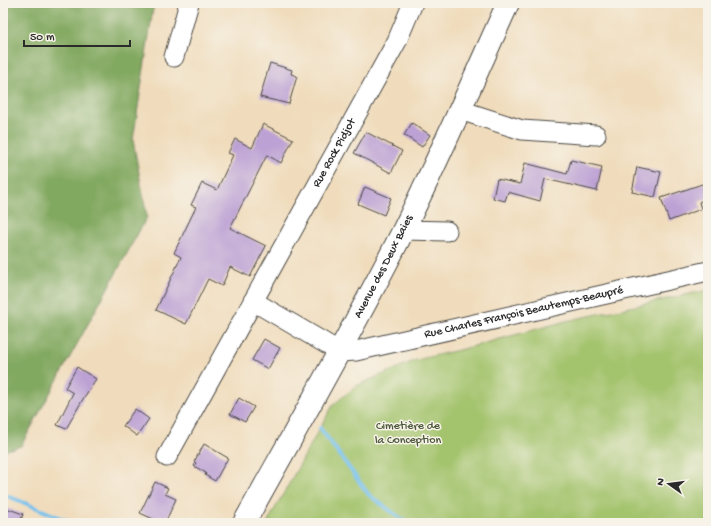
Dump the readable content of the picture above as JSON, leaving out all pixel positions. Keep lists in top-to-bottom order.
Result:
{
  "streets": {
    "main road": ["Avenue des Deux Baies"],
    "street": ["Rue Rock Pidjot", "Rue Charles François Beautemps-Beaupré"]
  },
  "crossings": [
    ["Avenue des Deux Baies", "Rue Charles François Beautemps-Beaupré"]
  ],
  "parks": ["Cimetière de la Conception"],
  "scale_bar": "50 m",
  "north": "left"
}
